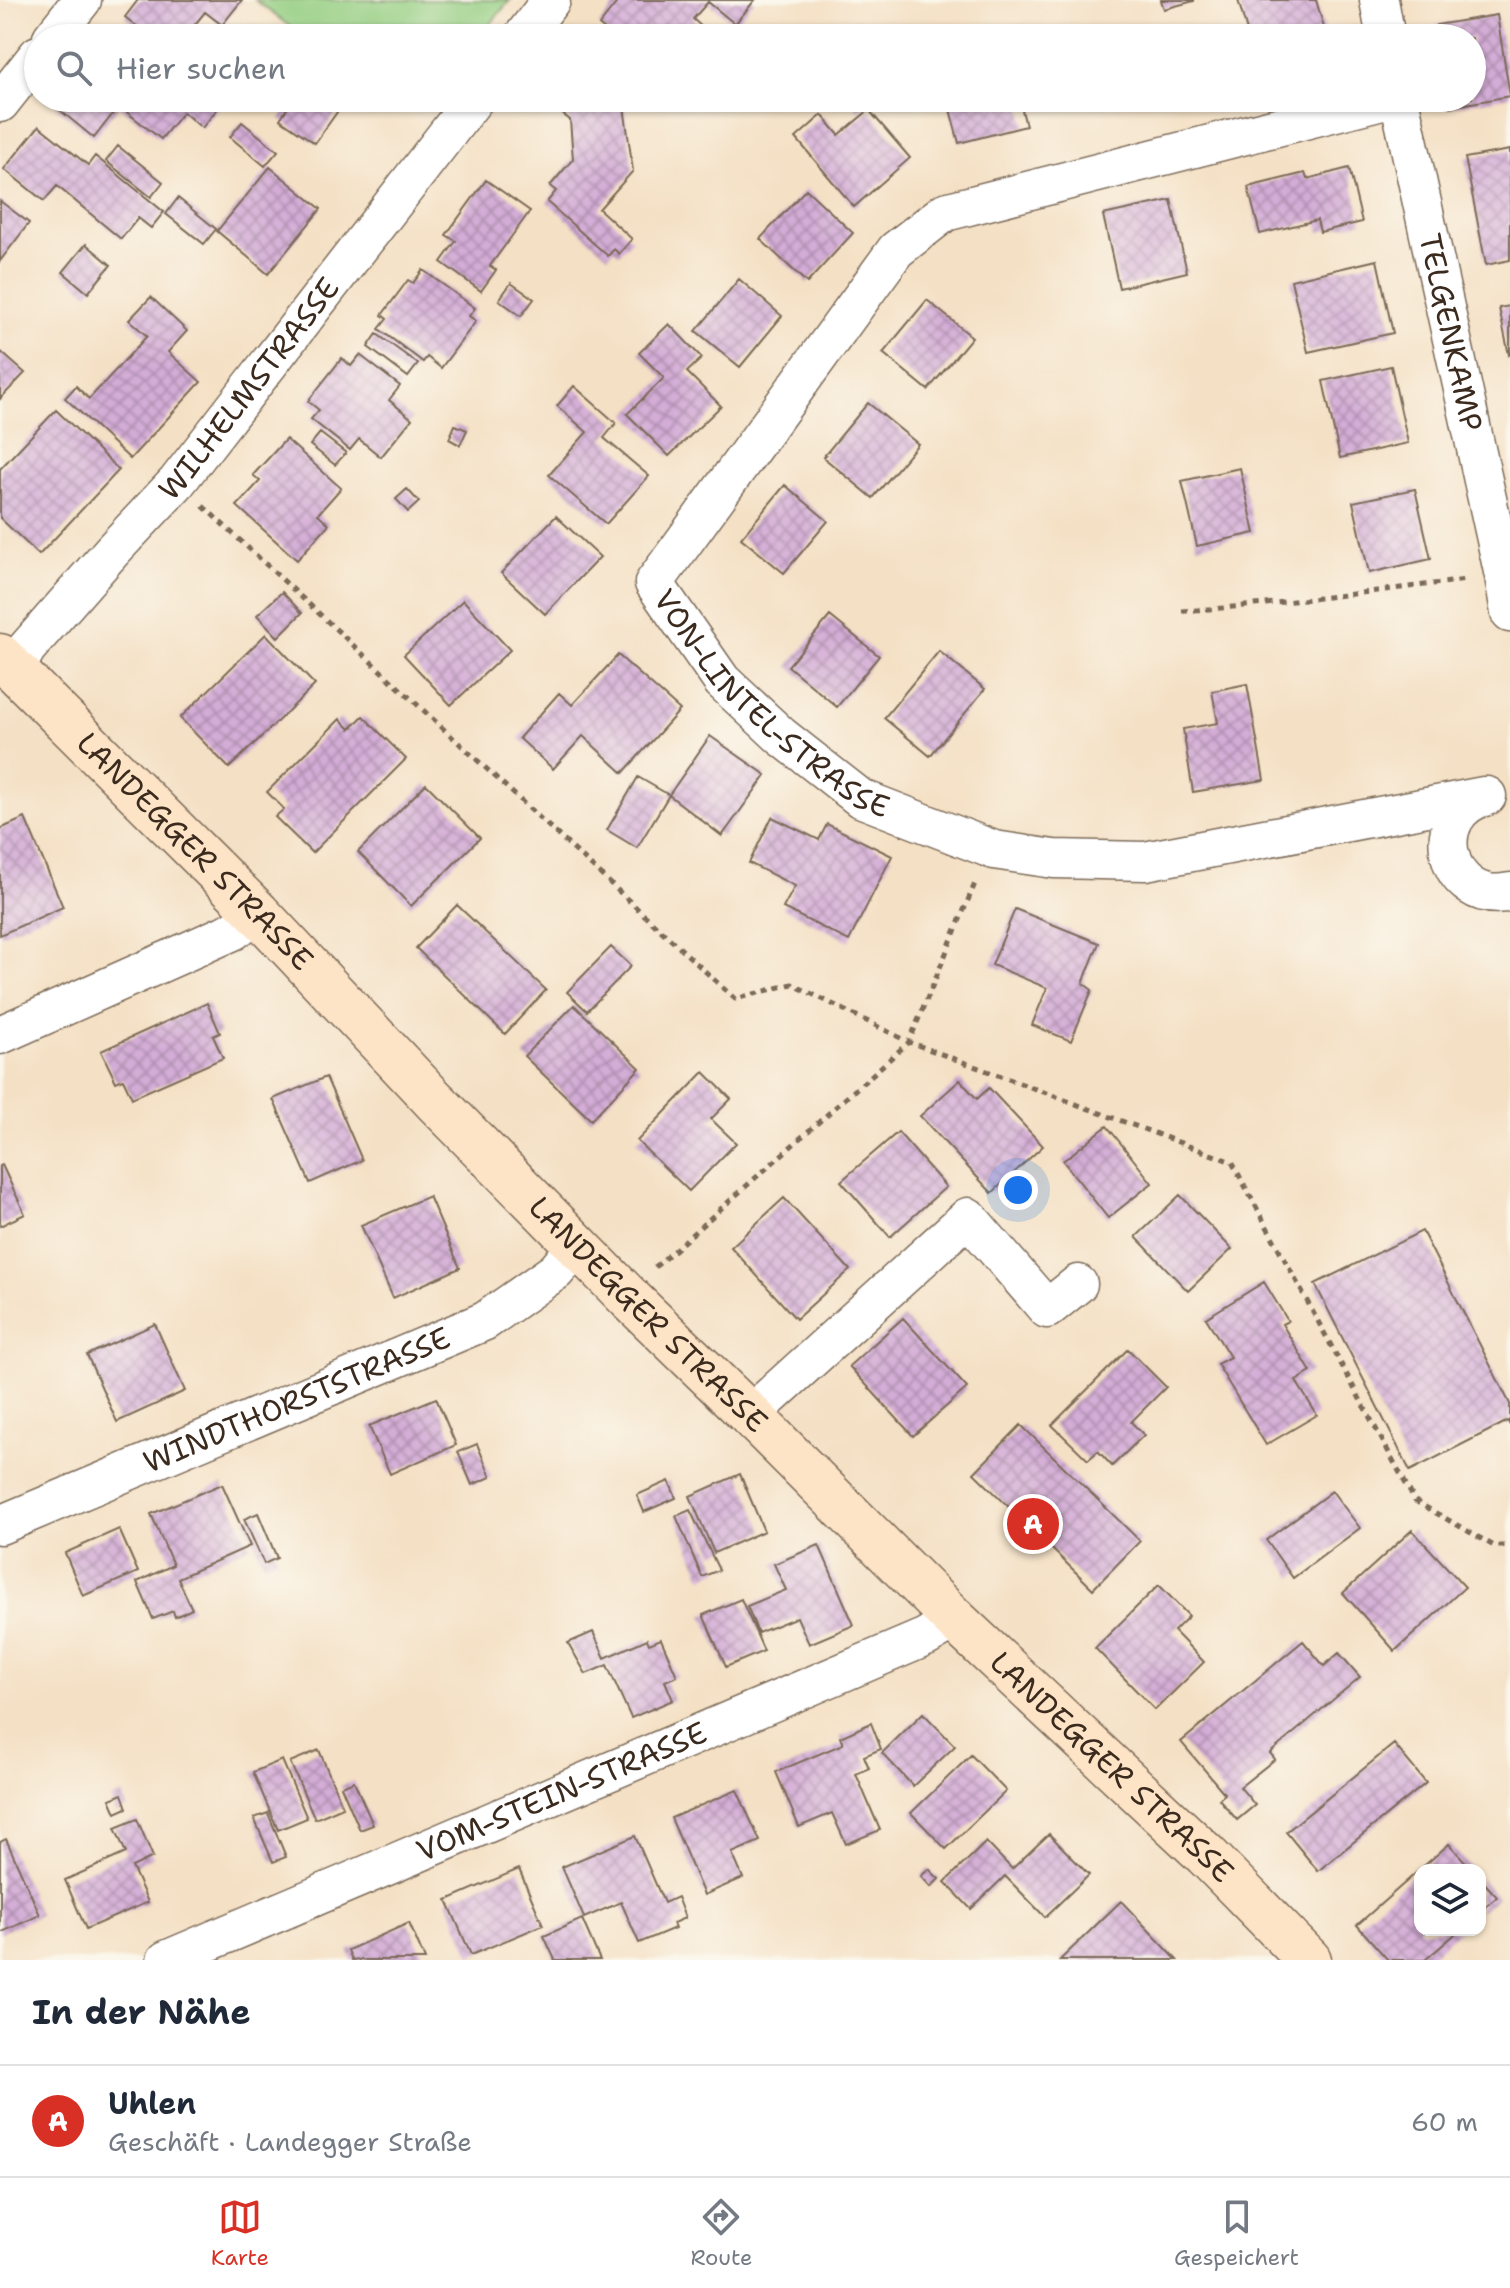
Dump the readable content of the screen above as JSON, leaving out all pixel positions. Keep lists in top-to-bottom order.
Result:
{
  "streets": {
    "main road": ["LANDEGGER STRASSE"],
    "street": [
      "TELGENKAMP",
      "WILHELMSTRASSE",
      "VON-LINTEL-STRASSE",
      "WINDTHORSTSTRASSE",
      "VOM-STEIN-STRASSE"
    ]
  },
  "crossings": [
    ["WILHELMSTRASSE", "LANDEGGER STRASSE"],
    ["LANDEGGER STRASSE", "WINDTHORSTSTRASSE"],
    ["LANDEGGER STRASSE", "VOM-STEIN-STRASSE"]
  ],
  "page": {
    "search": "Hier suchen",
    "pins": "A",
    "heading": "In der Nähe",
    "list": [
      {
        "mark": "A",
        "name": "Uhlen",
        "note": "Geschäft · Landegger Straße",
        "value": "60 m"
      }
    ],
    "nav": ["Karte", "Route", "Gespeichert"]
  }
}
